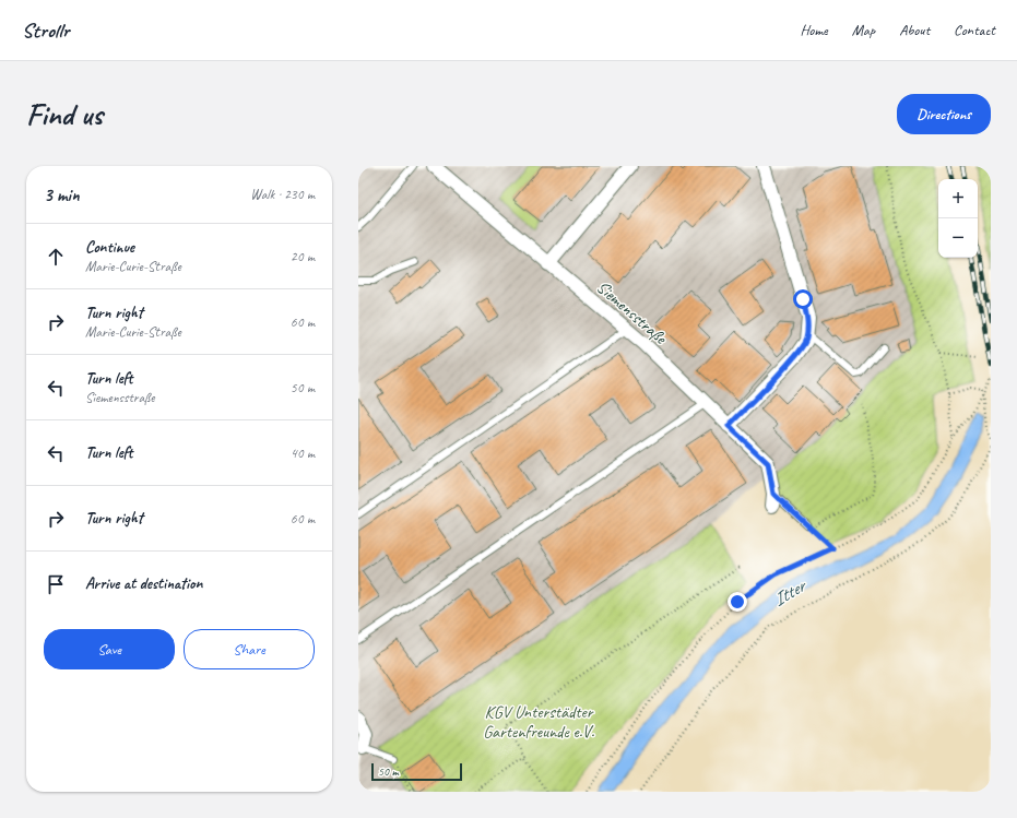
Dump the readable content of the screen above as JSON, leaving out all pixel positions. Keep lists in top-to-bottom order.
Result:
{
  "streets": {
    "street": ["Siemensstraße"]
  },
  "water": ["Itter"],
  "parks": ["KGV Unterstädter Gartenfreunde e.V."],
  "scale_bar": "50 m",
  "page": {
    "header": "Strollr",
    "nav": [
      "Home",
      "Map",
      "About",
      "Contact"
    ],
    "buttons": [
      "Directions",
      ["Save", "Share"]
    ],
    "title": "Find us",
    "heading": ["3 min", "Walk · 230 m"],
    "map_buttons": ["+", "−"],
    "list": [
      ["Continue", "Marie-Curie-Straße", "20 m"],
      ["Turn right", "Marie-Curie-Straße", "60 m"],
      ["Turn left", "Siemensstraße", "50 m"],
      ["Turn left", "40 m"],
      ["Turn right", "60 m"],
      "Arrive at destination"
    ],
    "scale": "50 m"
  }
}
